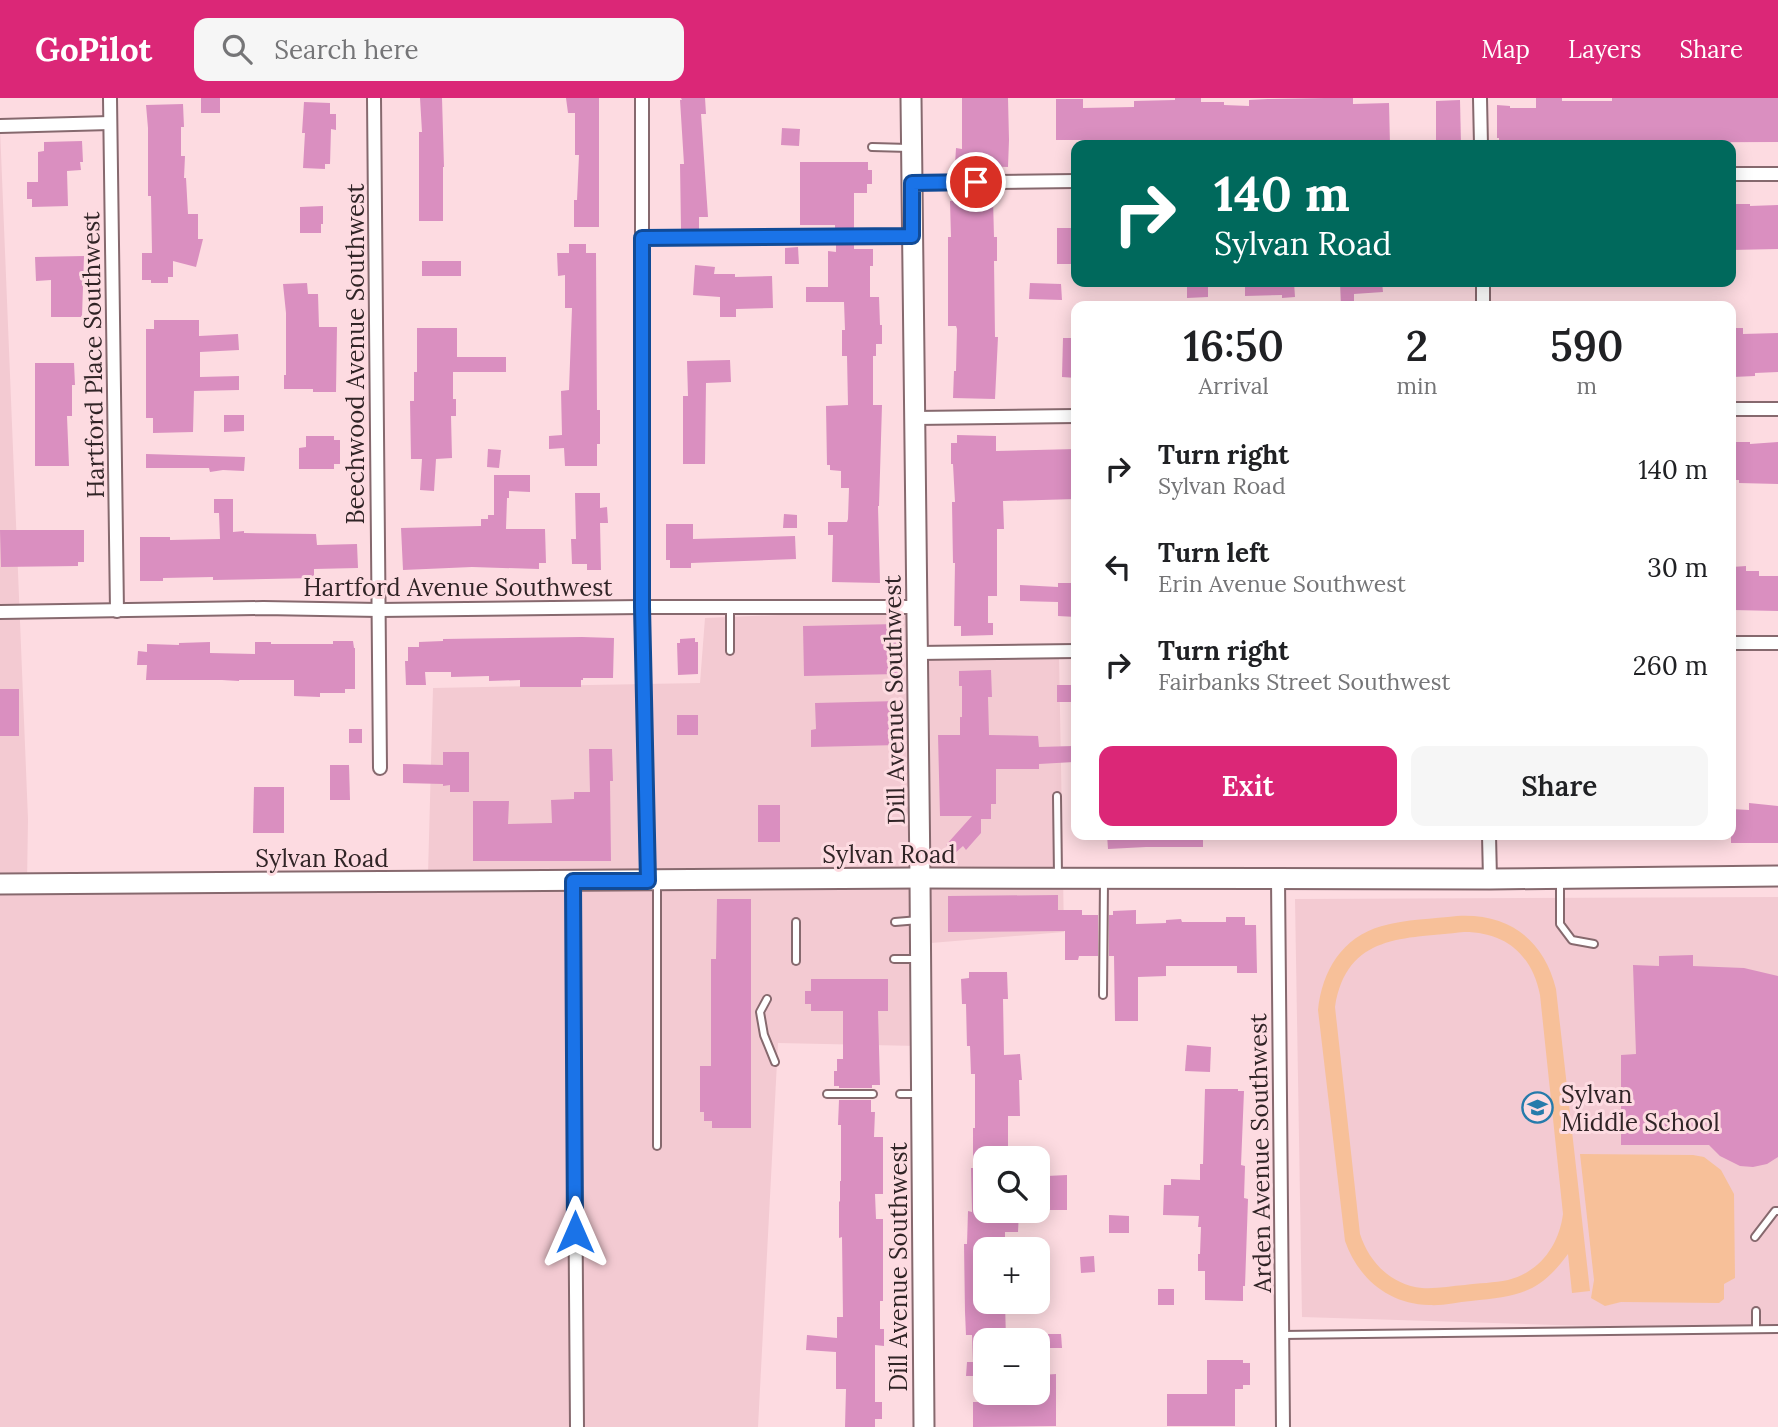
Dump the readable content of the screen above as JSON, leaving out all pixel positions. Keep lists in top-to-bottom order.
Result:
{
  "streets": {
    "main road": ["Dill Avenue Southwest", "Sylvan Road"],
    "street": [
      "Beechwood Avenue Southwest",
      "Hartford Place Southwest",
      "Hartford Avenue Southwest",
      "Arden Avenue Southwest"
    ]
  },
  "crossings": [
    ["Beechwood Avenue Southwest", "Hartford Avenue Southwest"],
    ["Hartford Place Southwest", "Hartford Avenue Southwest"],
    ["Hartford Avenue Southwest", "Dill Avenue Southwest"],
    ["Dill Avenue Southwest", "Sylvan Road"],
    ["Sylvan Road", "Arden Avenue Southwest"]
  ],
  "places": {
    "school or university": ["Sylvan Middle School"]
  },
  "page": {
    "header": "GoPilot",
    "search": "Search here",
    "nav": ["Map", "Layers", "Share"],
    "turn": ["140 m", "Sylvan Road"],
    "eta": [
      "16:50",
      "Arrival",
      "2",
      "min",
      "590",
      "m"
    ],
    "list": [
      {
        "name": "Turn right",
        "note": "Sylvan Road",
        "value": "140 m"
      },
      {
        "name": "Turn left",
        "note": "Erin Avenue Southwest",
        "value": "30 m"
      },
      {
        "name": "Turn right",
        "note": "Fairbanks Street Southwest",
        "value": "260 m"
      }
    ],
    "buttons": ["Exit", "Share"],
    "map_buttons": ["+", "−"]
  }
}
